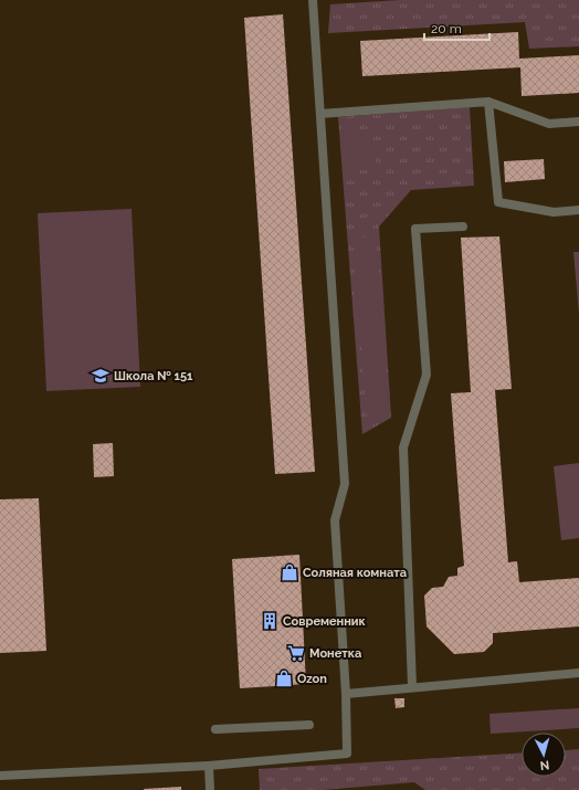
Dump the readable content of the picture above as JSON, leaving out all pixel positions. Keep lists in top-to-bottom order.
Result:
{
  "places": {
    "school or university": ["Школа № 151"],
    "shop": ["Соляная комната", "Ozon"],
    "building": ["Современник"],
    "supermarket": ["Монетка"]
  },
  "scale_bar": "20 m",
  "north": "bottom"
}
